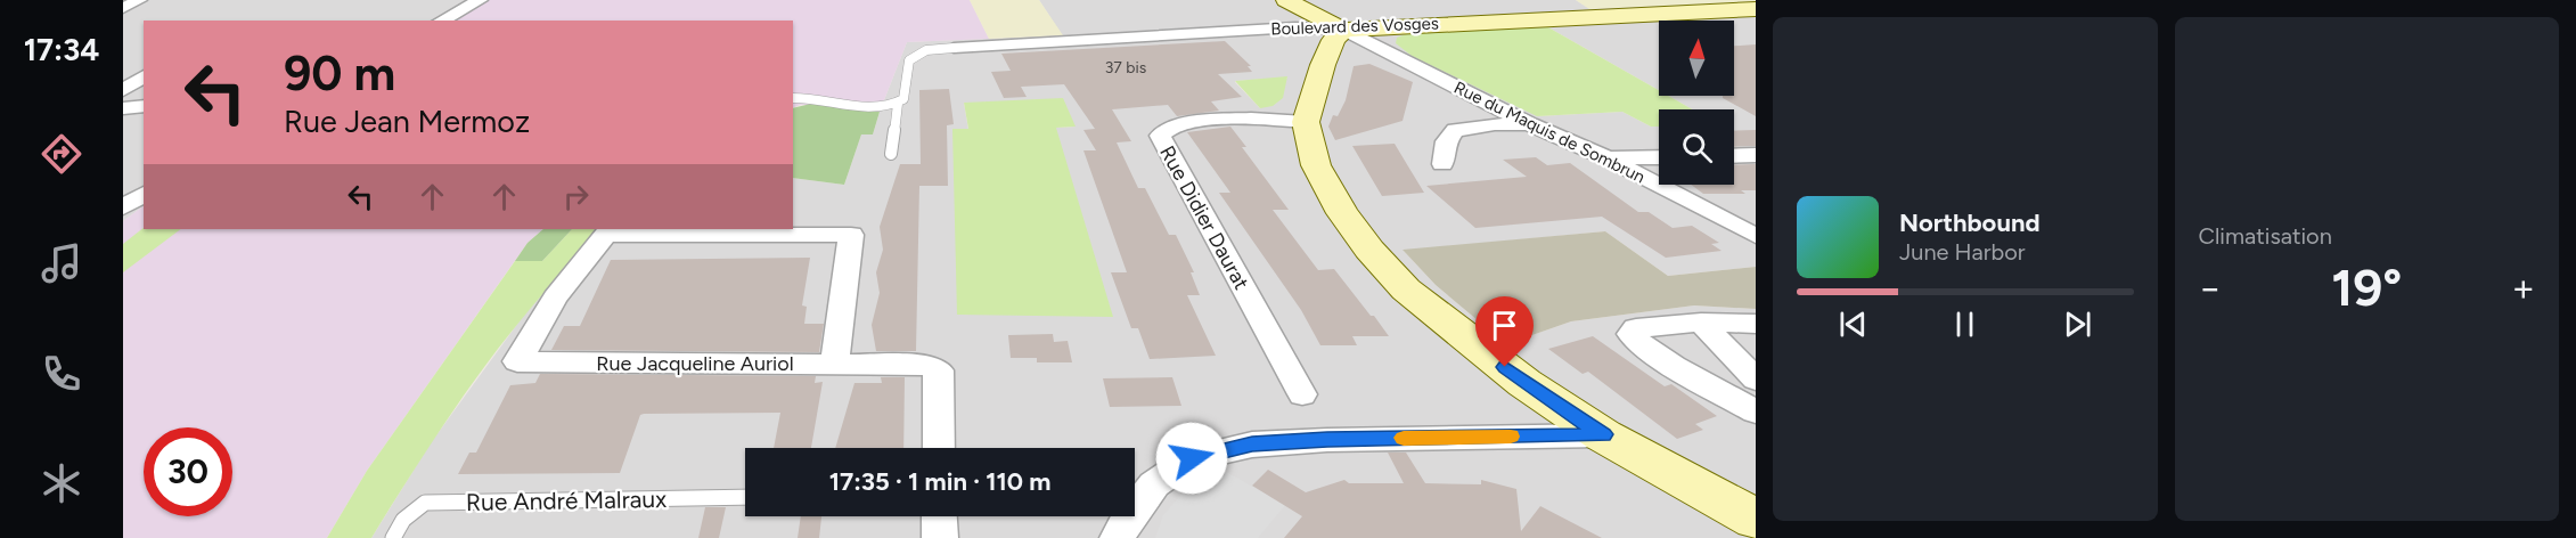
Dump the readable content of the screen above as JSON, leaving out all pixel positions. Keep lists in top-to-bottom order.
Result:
{
  "streets": {
    "main road": ["Boulevard des Vosges"],
    "street": ["Rue du Maquis de Sombrun", "Rue Didier Daurat", "Rue Jacqueline Auriol"],
    "lane": ["Rue André Malraux"]
  },
  "crossings": [
    ["Boulevard des Vosges", "Rue du Maquis de Sombrun"]
  ],
  "house_numbers": ["37 bis"],
  "north": "top",
  "page": {
    "tabs": "17:34",
    "tile": "Climatisation",
    "turn": ["90 m", "Rue Jean Mermoz"],
    "song": ["Northbound", "June Harbor"],
    "heat": ["−", "19°", "+"],
    "limit": "30",
    "trip": "17:35 · 1 min · 110 m"
  }
}
